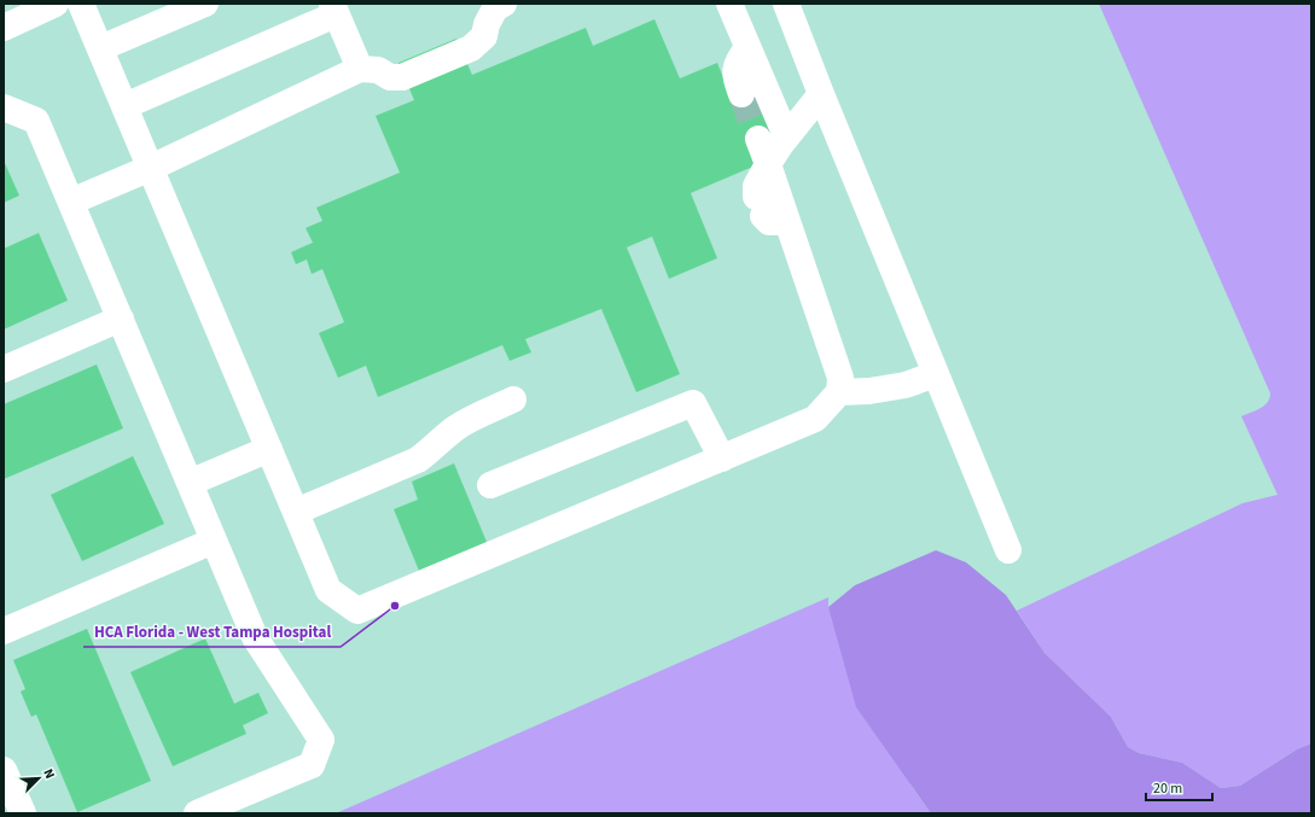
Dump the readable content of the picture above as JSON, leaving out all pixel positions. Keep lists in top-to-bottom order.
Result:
{
  "places": ["HCA Florida - West Tampa Hospital"],
  "scale_bar": "20 m",
  "north": "top right"
}
